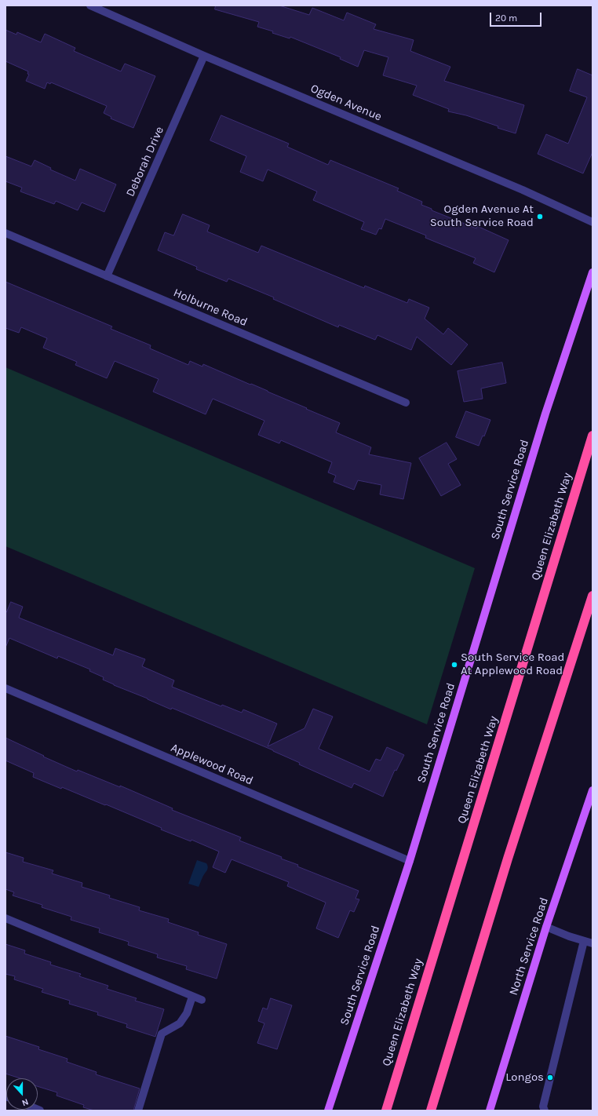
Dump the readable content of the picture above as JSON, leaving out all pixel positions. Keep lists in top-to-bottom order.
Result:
{
  "streets": {
    "highway": ["Queen Elizabeth Way"],
    "main road": ["South Service Road", "North Service Road"],
    "street": [
      "Ogden Avenue",
      "Deborah Drive",
      "Holburne Road",
      "Applewood Road"
    ]
  },
  "crossings": [
    ["Ogden Avenue", "Deborah Drive"],
    ["Deborah Drive", "Holburne Road"],
    ["South Service Road", "Applewood Road"]
  ],
  "places": ["Ogden Avenue At South Service Road", "South Service Road At Applewood Road", "Longos"],
  "scale_bar": "20 m",
  "north": "bottom"
}
